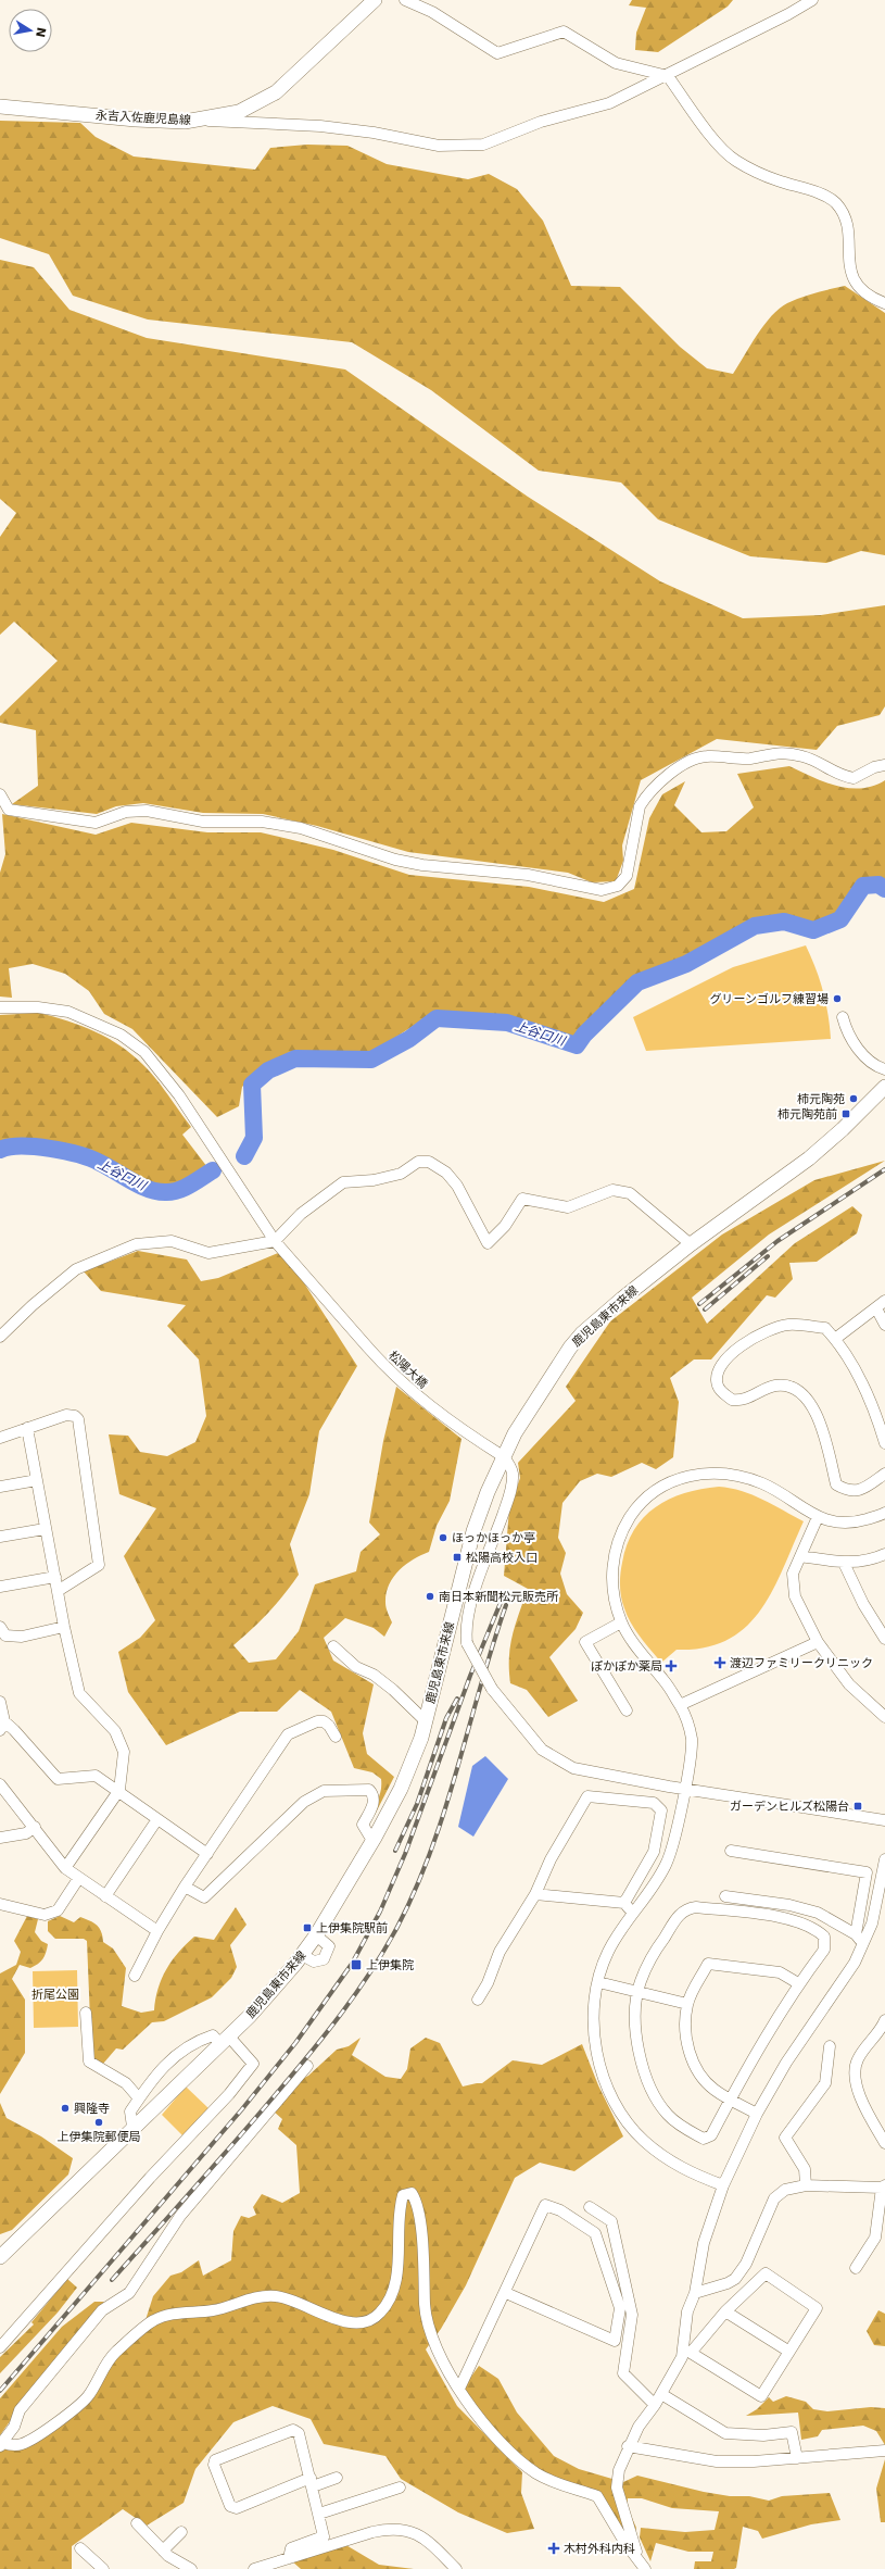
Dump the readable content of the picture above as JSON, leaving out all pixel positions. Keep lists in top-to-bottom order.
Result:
{
  "streets": {
    "main road": ["永吉入佐鹿児島線", "鹿児島東市来線"],
    "street": ["松陽大橋"]
  },
  "crossings": [
    ["鹿児島東市来線", "松陽大橋"]
  ],
  "water": ["上谷口川"],
  "parks": ["折尾公園"],
  "places": {
    "other": [
      "グリーンゴルフ練習場",
      "柿元陶苑",
      "ほっかほっか亭",
      "南日本新聞松元販売所",
      "興隆寺",
      "上伊集院郵便局"
    ],
    "transit": [
      "柿元陶苑前",
      "松陽高校入口",
      "ガーデンヒルズ松陽台",
      "上伊集院駅前",
      "上伊集院"
    ],
    "health": ["渡辺ファミリークリニック", "ぽかぽか薬局", "木村外科内科"]
  },
  "north": "right"
}
